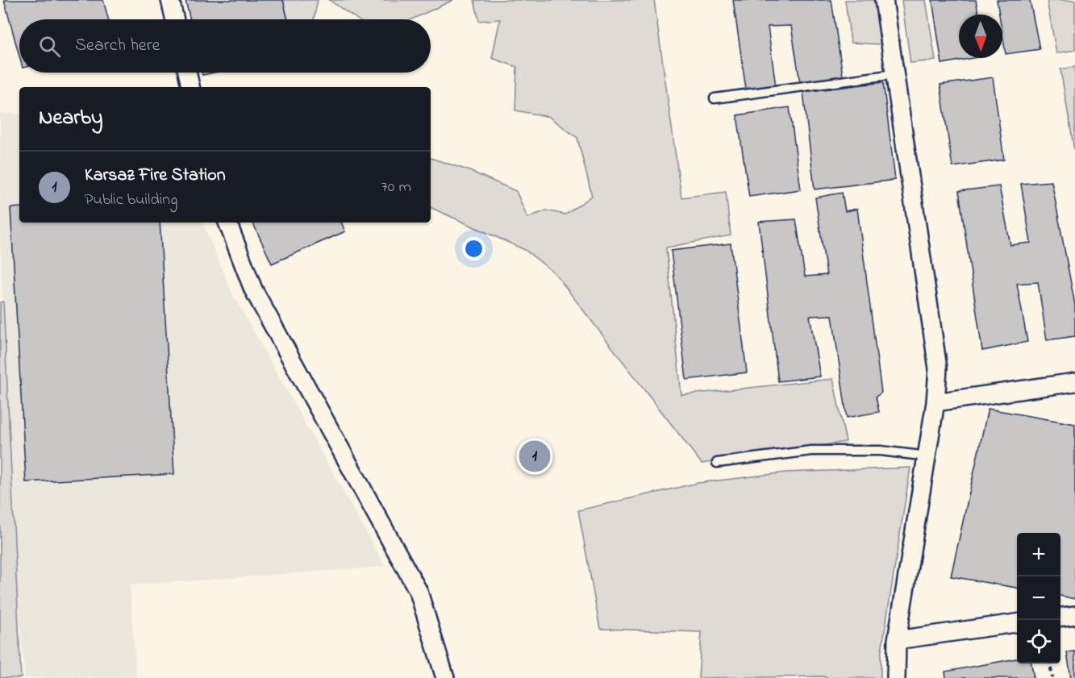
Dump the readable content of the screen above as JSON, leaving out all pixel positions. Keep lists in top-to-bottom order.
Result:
{
  "north": "bottom",
  "page": {
    "search": "Search here",
    "heading": "Nearby",
    "list": [
      {
        "mark": "1",
        "name": "Karsaz Fire Station",
        "note": "Public building",
        "value": "70 m"
      }
    ],
    "pins": "1",
    "map_buttons": ["+", "−"]
  }
}
